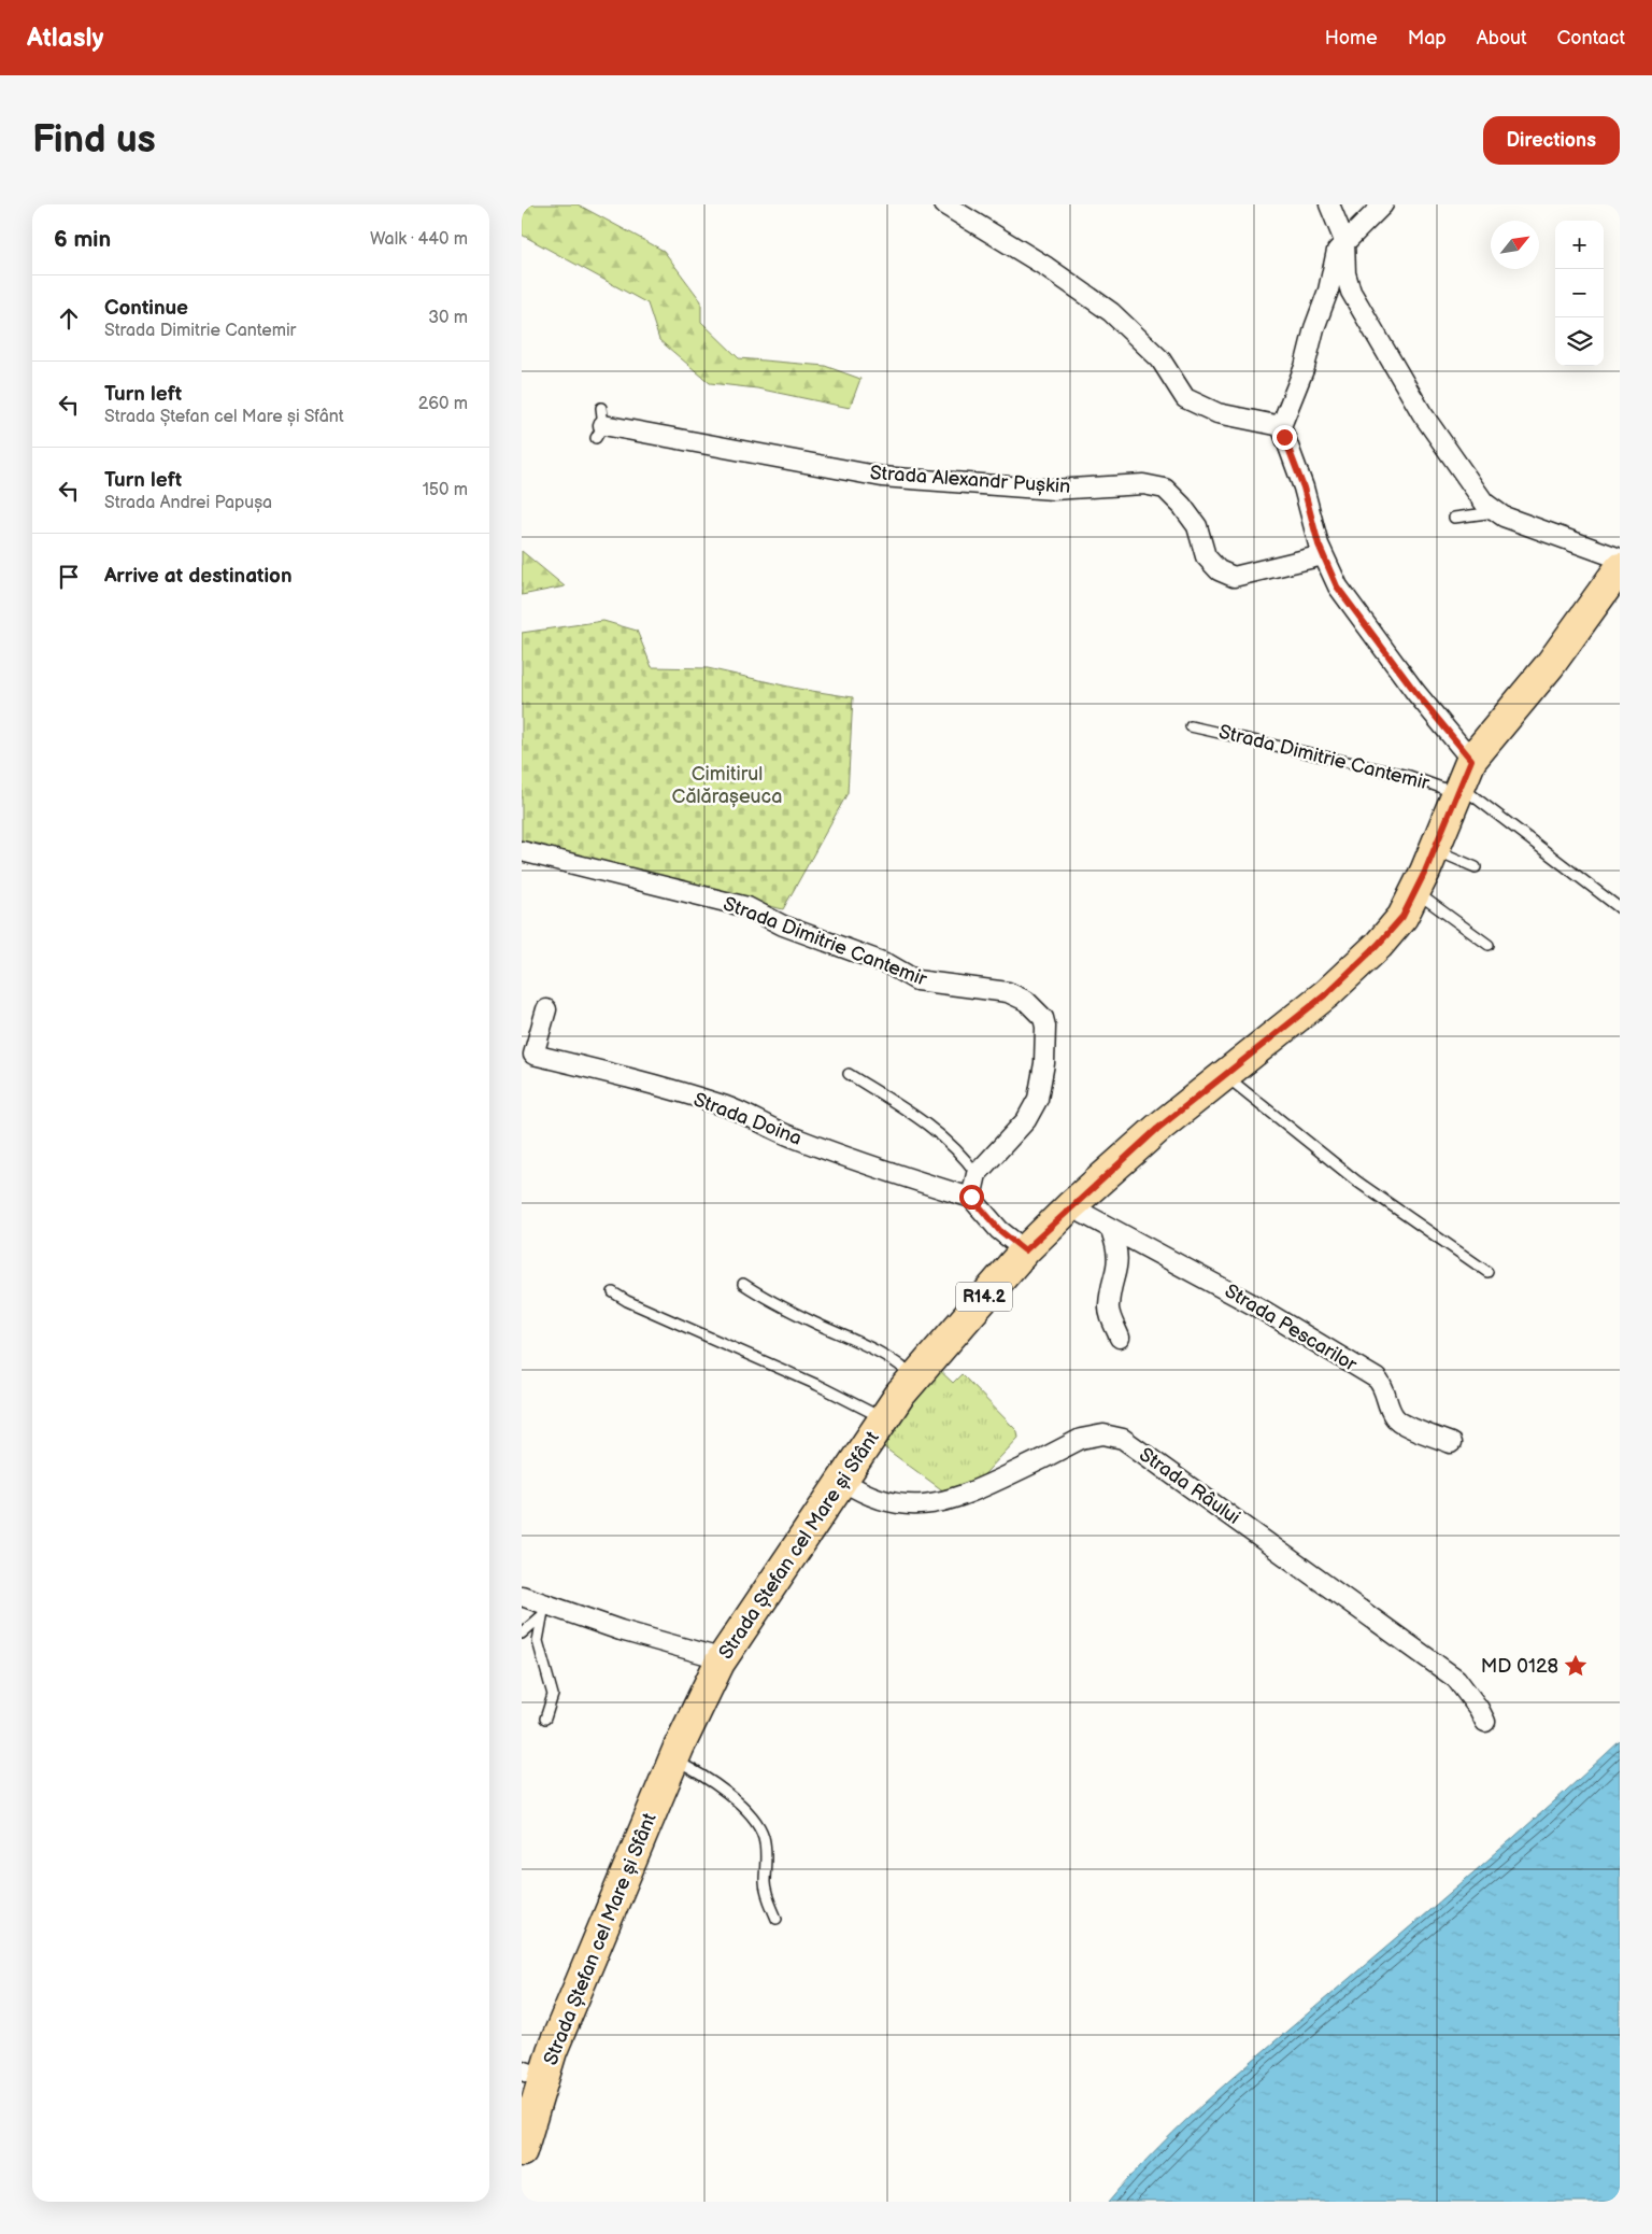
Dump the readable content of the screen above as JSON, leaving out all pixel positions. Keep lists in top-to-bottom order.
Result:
{
  "streets": {
    "main road": ["R14.2", "Strada Ștefan cel Mare și Sfânt"],
    "street": [
      "Strada Alexandr Pușkin",
      "Strada Dimitrie Cantemir",
      "Strada Doina",
      "Strada Pescarilor",
      "Strada Râului"
    ]
  },
  "crossings": [
    ["Strada Dimitrie Cantemir", "Strada Doina"],
    ["Strada Dimitrie Cantemir", "Strada Ștefan cel Mare și Sfânt"],
    ["Strada Pescarilor", "Strada Ștefan cel Mare și Sfânt"],
    ["Strada Râului", "Strada Ștefan cel Mare și Sfânt"]
  ],
  "parks": ["Cimitirul Călărașeuca"],
  "places": {
    "place": ["MD 0128"]
  },
  "north": "top right",
  "page": {
    "header": "Atlasly",
    "nav": [
      "Home",
      "Map",
      "About",
      "Contact"
    ],
    "buttons": "Directions",
    "title": "Find us",
    "heading": ["6 min", "Walk · 440 m"],
    "map_buttons": ["+", "−"],
    "list": [
      ["Continue", "Strada Dimitrie Cantemir", "30 m"],
      ["Turn left", "Strada Ștefan cel Mare și Sfânt", "260 m"],
      ["Turn left", "Strada Andrei Papușa", "150 m"],
      "Arrive at destination"
    ]
  }
}
